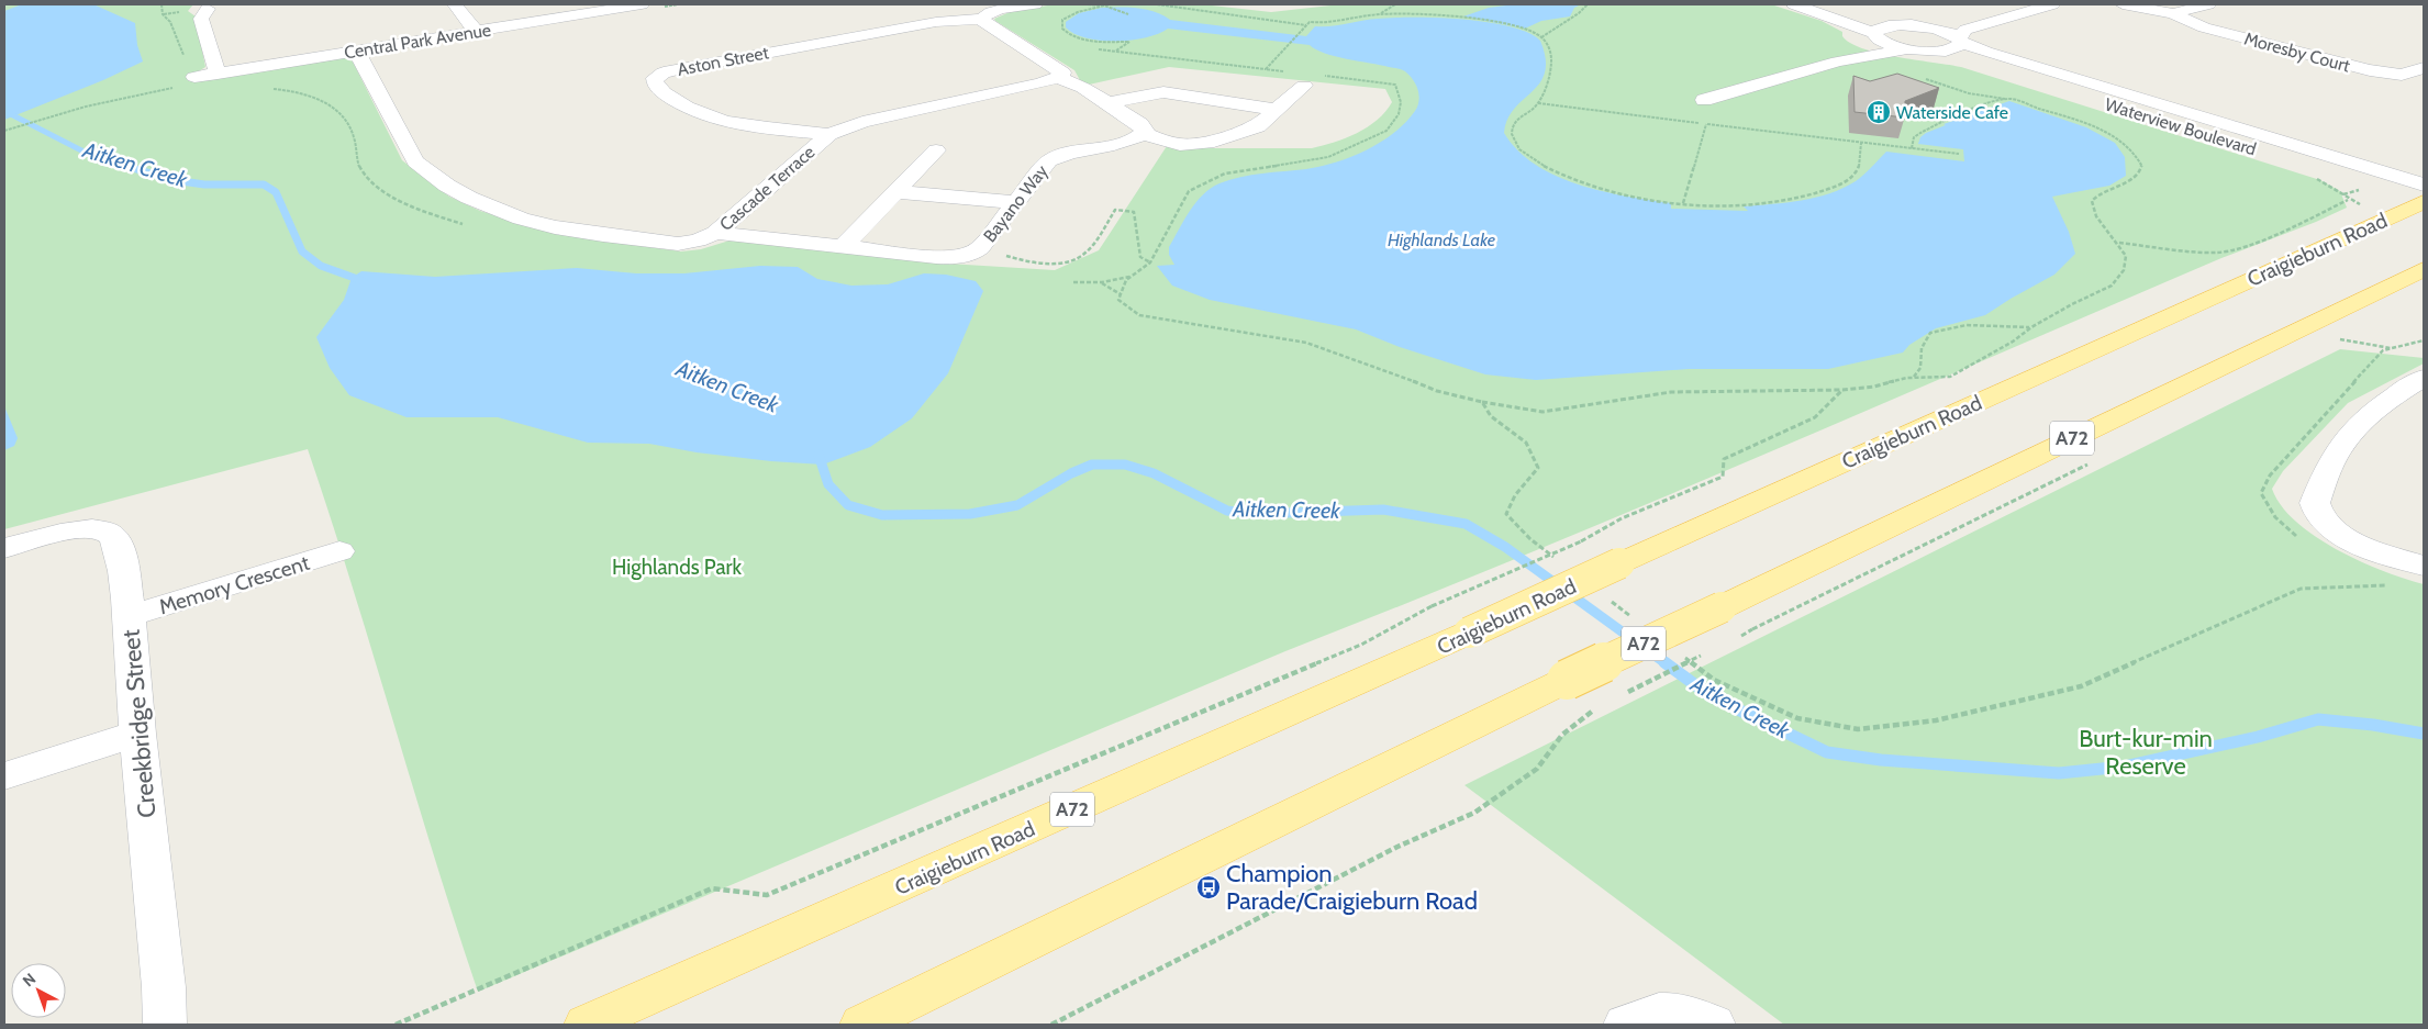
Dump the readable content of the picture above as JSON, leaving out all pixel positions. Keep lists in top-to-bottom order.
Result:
{
  "streets": {
    "main road": ["Craigieburn Road", "A72"],
    "street": [
      "Central Park Avenue",
      "Moresby Court",
      "Aston Street",
      "Waterview Boulevard",
      "Cascade Terrace",
      "Bayano Way",
      "Memory Crescent",
      "Creekbridge Street"
    ]
  },
  "crossings": [
    ["Central Park Avenue", "Cascade Terrace"],
    ["Aston Street", "Cascade Terrace"],
    ["Waterview Boulevard", "Craigieburn Road"],
    ["Cascade Terrace", "Bayano Way"],
    ["Memory Crescent", "Creekbridge Street"]
  ],
  "water": ["Aitken Creek", "Highlands Lake"],
  "parks": ["Highlands Park", "Burt-kur-min Reserve"],
  "places": {
    "building": ["Waterside Cafe"],
    "bus stop": ["Champion Parade/Craigieburn Road"]
  },
  "north": "top left"
}
